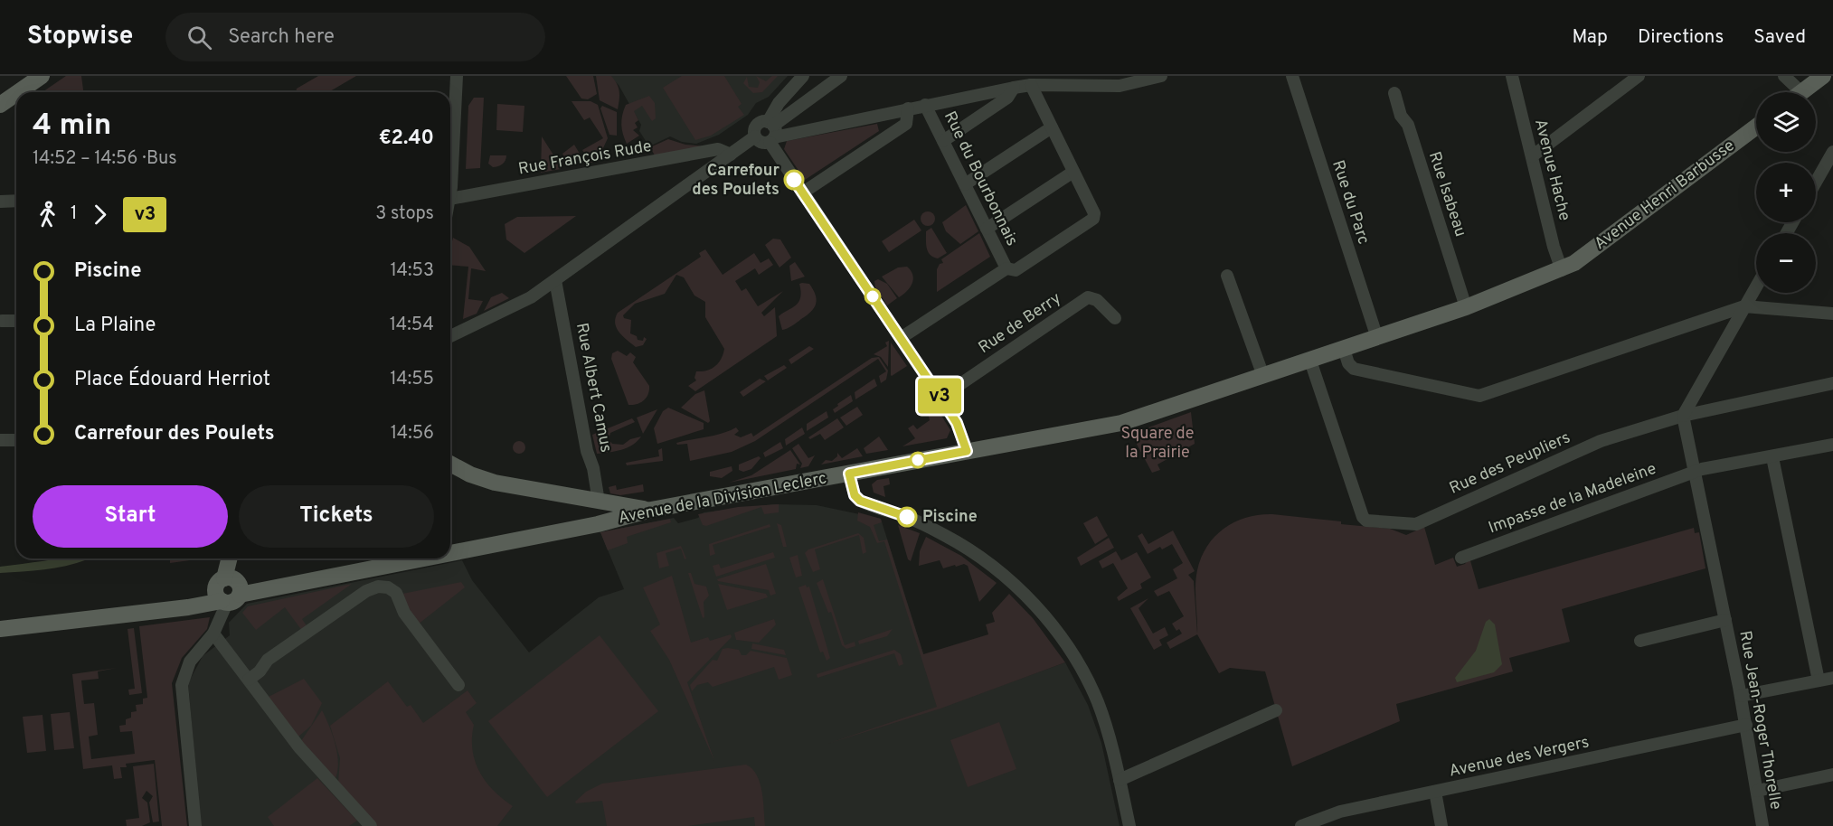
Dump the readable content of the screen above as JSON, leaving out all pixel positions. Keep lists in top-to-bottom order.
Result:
{
  "streets": {
    "main road": ["Avenue Henri Barbusse", "Avenue de la Division Leclerc"],
    "street": [
      "Rue François Rude",
      "Avenue Hache",
      "Rue du Bourbonnais",
      "Rue Isabeau",
      "Rue du Parc",
      "Rue de Berry",
      "Rue Albert Camus",
      "Rue des Peupliers",
      "Impasse de la Madeleine",
      "Rue Jean-Roger Thorelle",
      "Avenue des Vergers"
    ]
  },
  "crossings": [
    ["Avenue Hache", "Avenue Henri Barbusse"],
    ["Rue Isabeau", "Avenue Henri Barbusse"],
    ["Avenue Henri Barbusse", "Rue du Parc"],
    ["Avenue Henri Barbusse", "Avenue de la Division Leclerc"],
    ["Rue du Parc", "Avenue de la Division Leclerc"],
    ["Rue des Peupliers", "Avenue de la Division Leclerc"],
    ["Rue des Peupliers", "Rue Jean-Roger Thorelle"],
    ["Impasse de la Madeleine", "Rue Jean-Roger Thorelle"],
    ["Rue Jean-Roger Thorelle", "Avenue des Vergers"]
  ],
  "parks": ["Square de la Prairie"],
  "places": ["Carrefour des Poulets", "Piscine"],
  "lines": ["bus line v3"],
  "page": {
    "header": "Stopwise",
    "search": "Search here",
    "nav": ["Map", "Directions", "Saved"],
    "on_map": "v3",
    "map_buttons": ["+", "−"],
    "heading": ["4 min", "14:52 – 14:56 · Bus", "€2.40"],
    "legs": ["1", "v3", "3 stops"],
    "list": [
      {
        "name": "Piscine",
        "value": "14:53"
      },
      {
        "name": "La Plaine",
        "value": "14:54"
      },
      {
        "name": "Place Édouard Herriot",
        "value": "14:55"
      },
      {
        "name": "Carrefour des Poulets",
        "value": "14:56"
      }
    ],
    "buttons": ["Start", "Tickets"]
  }
}
